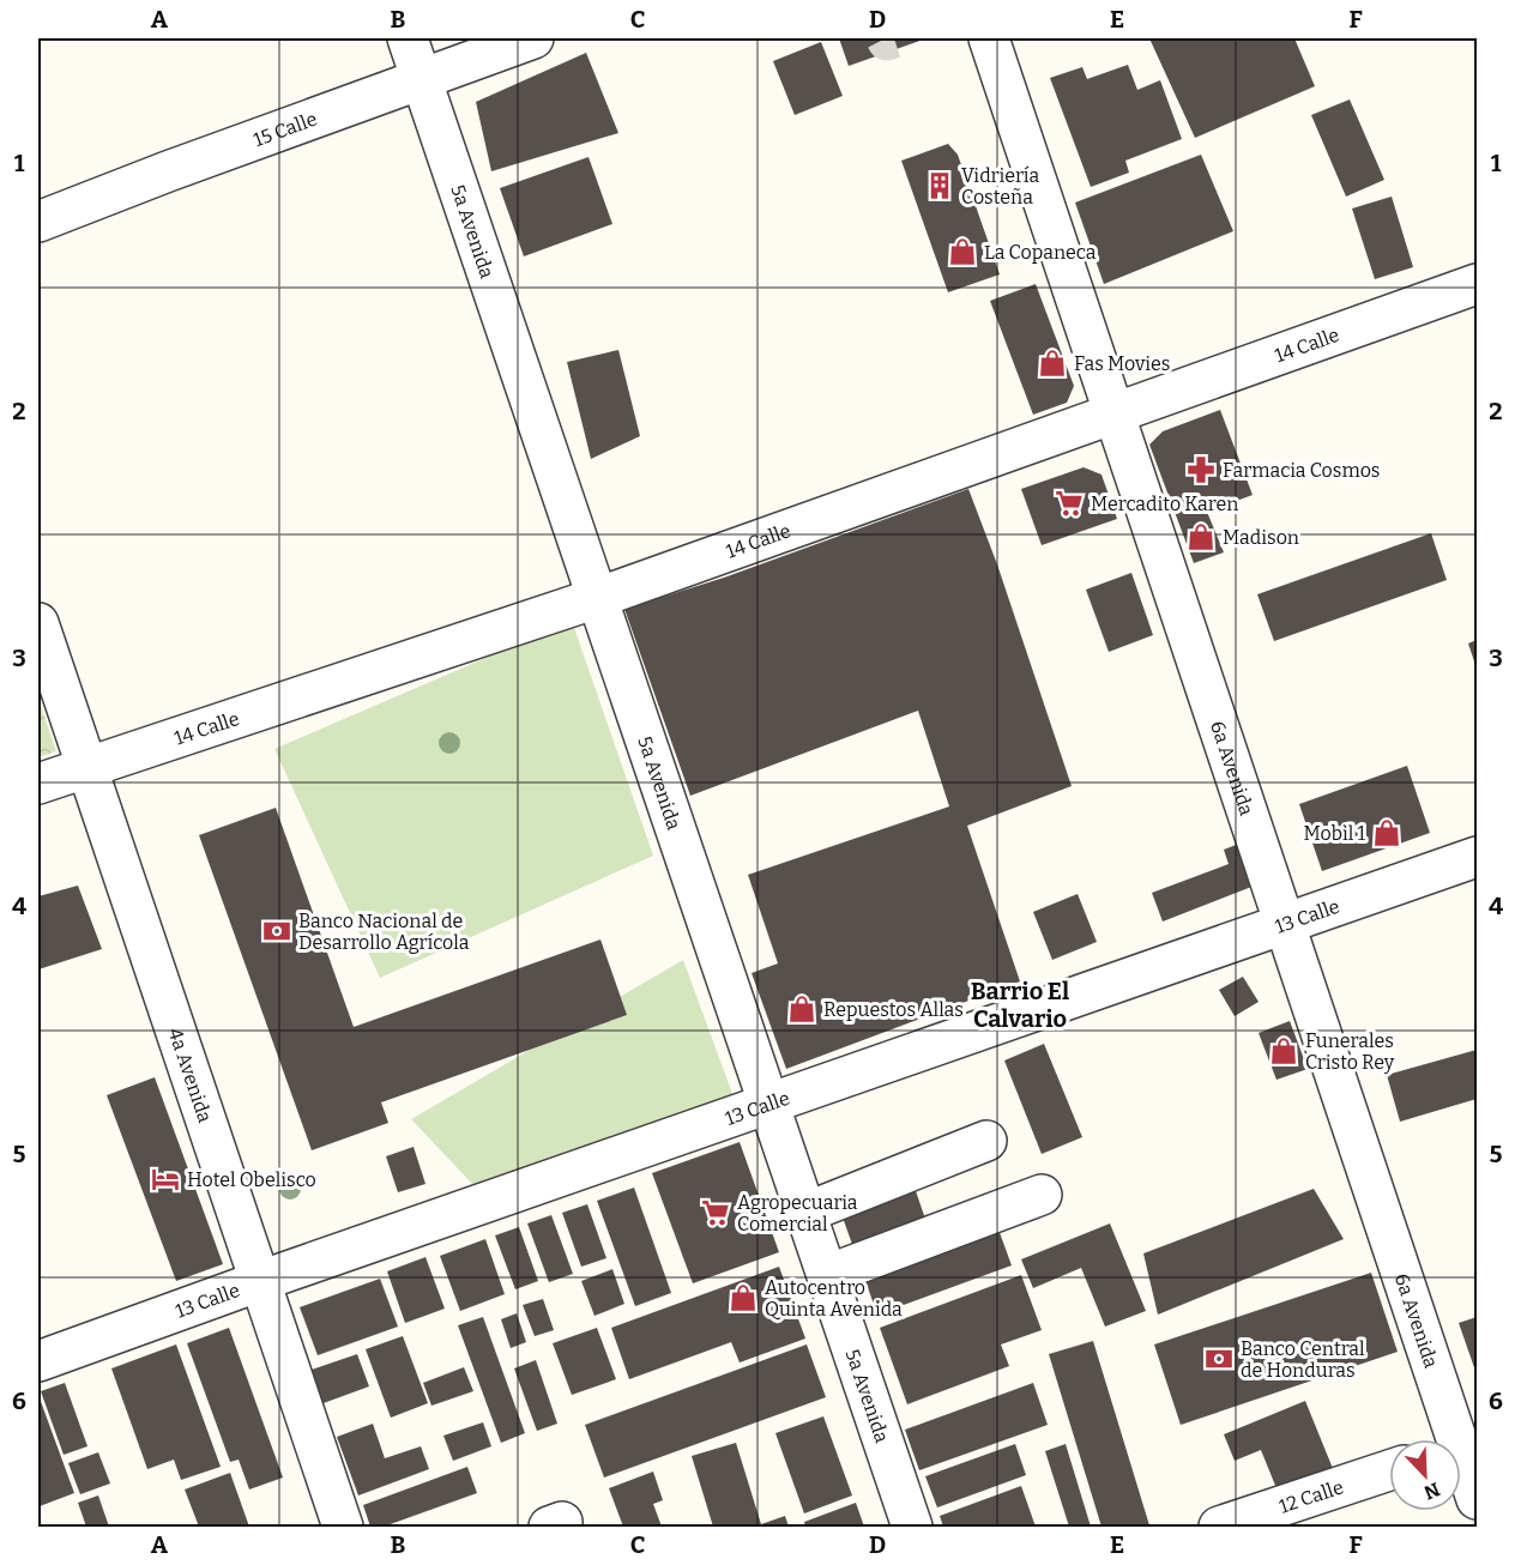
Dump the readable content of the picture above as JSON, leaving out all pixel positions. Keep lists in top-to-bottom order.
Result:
{
  "streets": {
    "street": [
      "15 Calle",
      "5a Avenida",
      "14 Calle",
      "6a Avenida",
      "13 Calle",
      "4a Avenida",
      "12 Calle"
    ]
  },
  "crossings": [
    ["15 Calle", "5a Avenida"],
    ["5a Avenida", "14 Calle"],
    ["5a Avenida", "13 Calle"],
    ["14 Calle", "6a Avenida"],
    ["14 Calle", "4a Avenida"],
    ["6a Avenida", "13 Calle"],
    ["13 Calle", "4a Avenida"]
  ],
  "districts": ["Barrio El Calvario"],
  "places": {
    "building": ["Vidriería Costeña"],
    "shop": [
      "La Copaneca",
      "Fas Movies",
      "Madison",
      "Mobil 1",
      "Repuestos Allas",
      "Funerales Cristo Rey",
      "Autocentro Quinta Avenida"
    ],
    "pharmacy": ["Farmacia Cosmos"],
    "supermarket": ["Mercadito Karen", "Agropecuaria Comercial"],
    "bank": ["Banco Nacional de Desarrollo Agrícola", "Banco Central de Honduras"],
    "hotel": ["Hotel Obelisco"]
  },
  "north": "bottom right",
  "grid": {
    "columns": [
      "A",
      "B",
      "C",
      "D",
      "E",
      "F"
    ],
    "rows": [
      "1",
      "2",
      "3",
      "4",
      "5",
      "6"
    ]
  }
}
